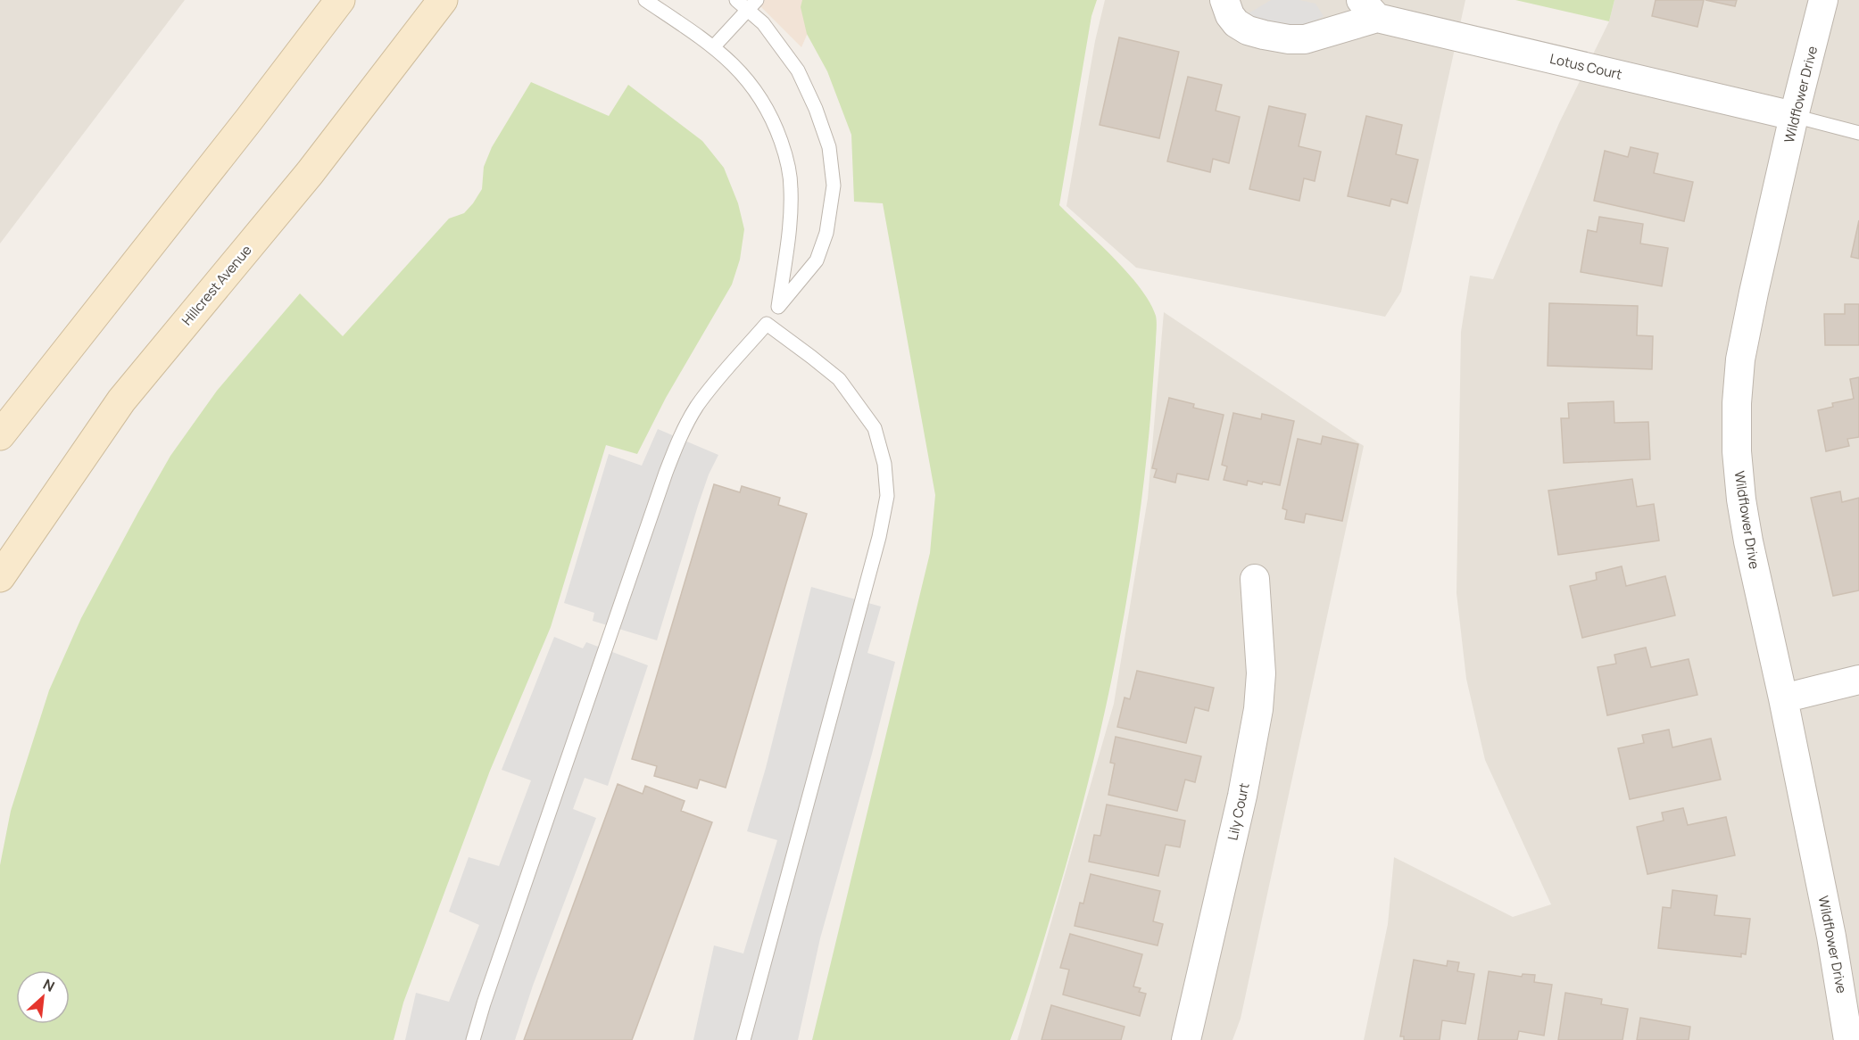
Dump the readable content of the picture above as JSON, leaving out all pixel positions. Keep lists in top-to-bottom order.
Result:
{
  "streets": {
    "main road": ["Hillcrest Avenue"],
    "street": ["Lotus Court", "Wildflower Drive", "Lily Court"]
  },
  "crossings": [
    ["Lotus Court", "Wildflower Drive"]
  ],
  "north": "top right"
}
